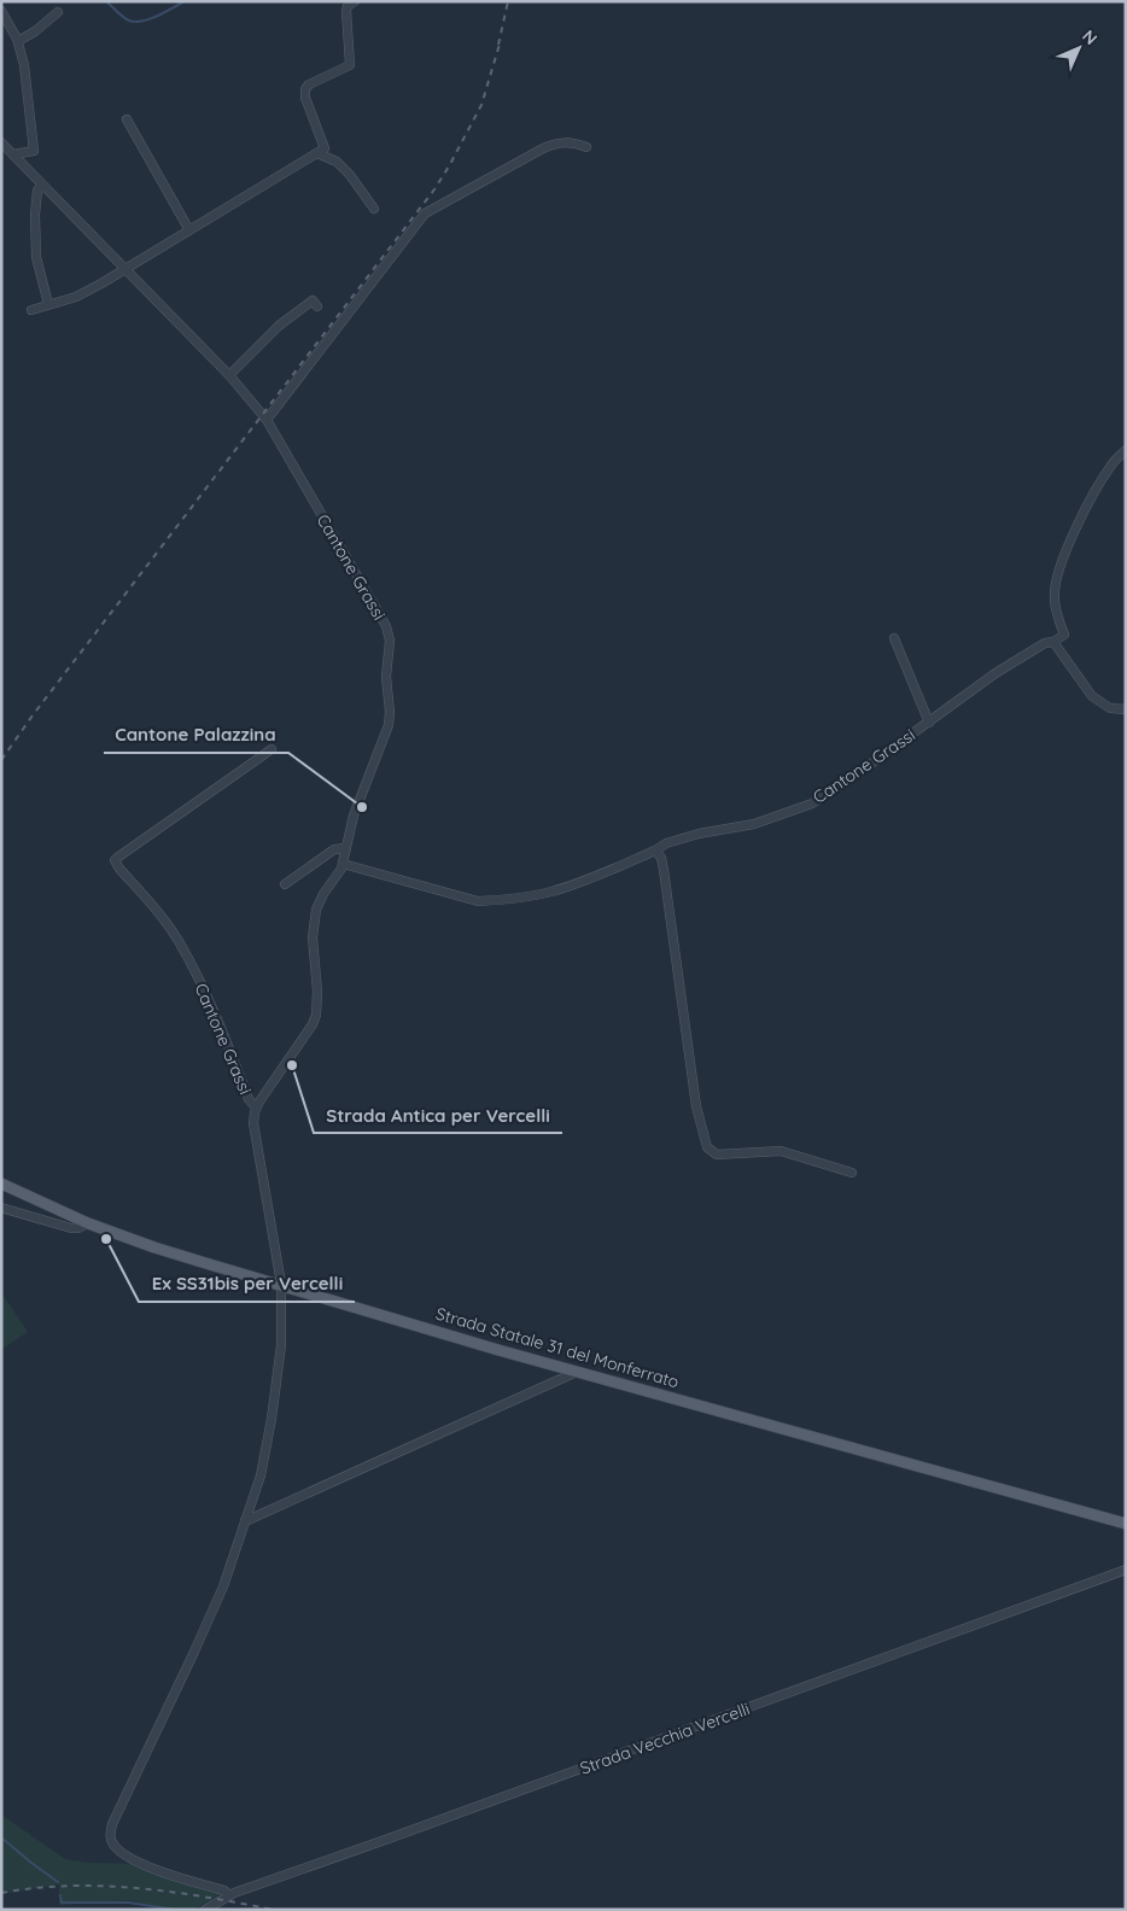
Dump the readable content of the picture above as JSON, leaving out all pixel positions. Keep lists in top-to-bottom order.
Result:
{
  "streets": {
    "main road": ["Strada Statale 31 del Monferrato"],
    "street": ["Cantone Grassi", "Strada Vecchia Vercelli"]
  },
  "crossings": [
    ["Cantone Grassi", "Strada Statale 31 del Monferrato"],
    ["Cantone Grassi", "Strada Vecchia Vercelli"]
  ],
  "places": ["Cantone Palazzina", "Strada Antica per Vercelli", "Ex SS31bis per Vercelli"],
  "north": "top right"
}
